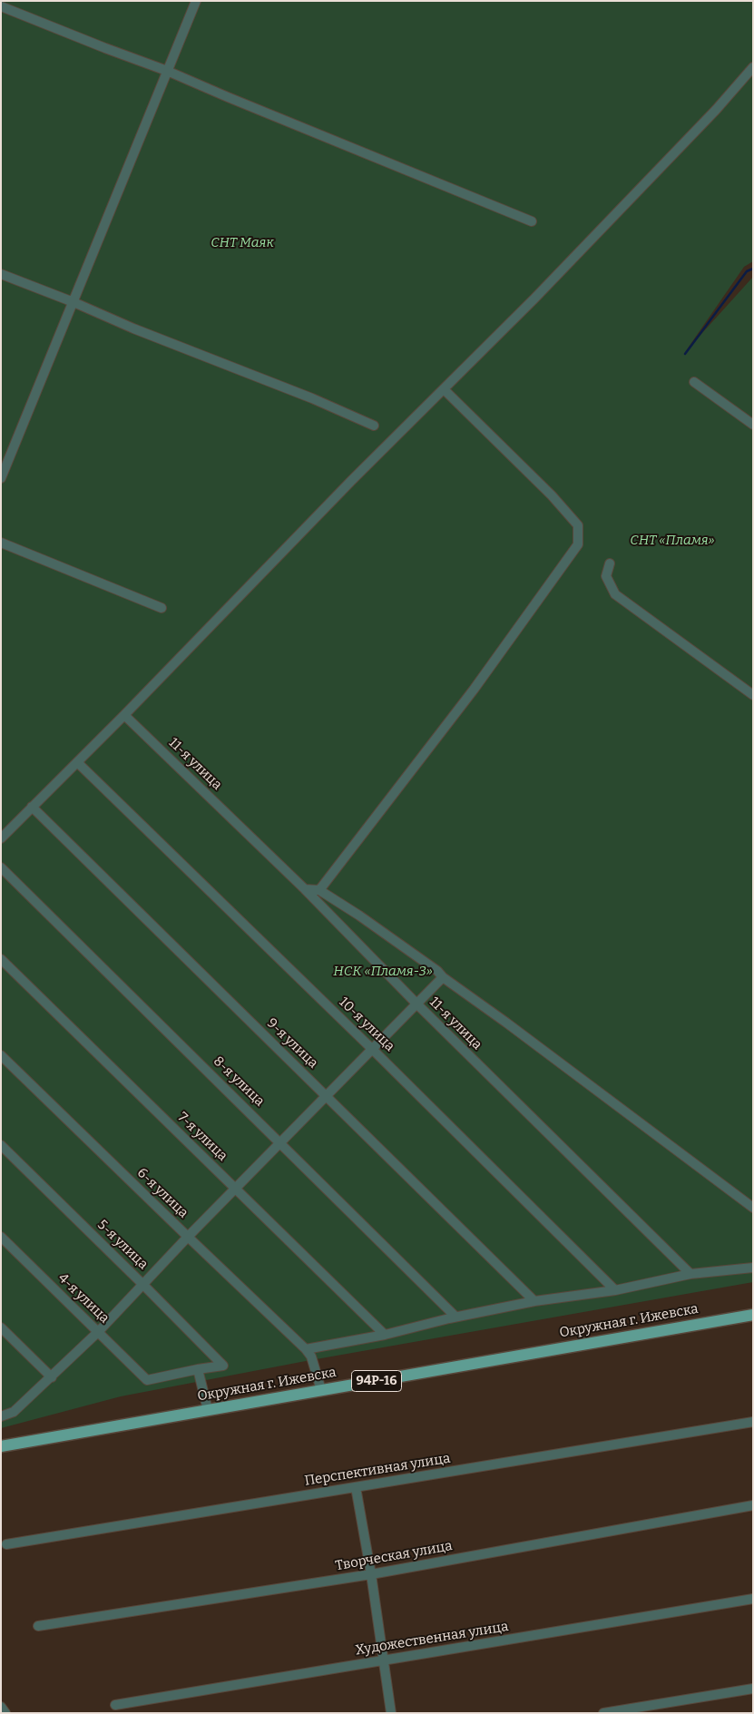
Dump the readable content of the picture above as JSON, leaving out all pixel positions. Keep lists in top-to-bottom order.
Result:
{
  "streets": {
    "main road": ["Окружная г. Ижевска", "94Р-16"],
    "street": [
      "11-я улица",
      "10-я улица",
      "9-я улица",
      "8-я улица",
      "7-я улица",
      "6-я улица",
      "5-я улица",
      "4-я улица",
      "Перспективная улица",
      "Творческая улица",
      "Художественная улица"
    ]
  },
  "crossings": [
    ["5-я улица", "4-я улица"]
  ],
  "parks": ["СНТ Маяк", "СНТ «Пламя»", "НСК «Пламя-3»"]
}
